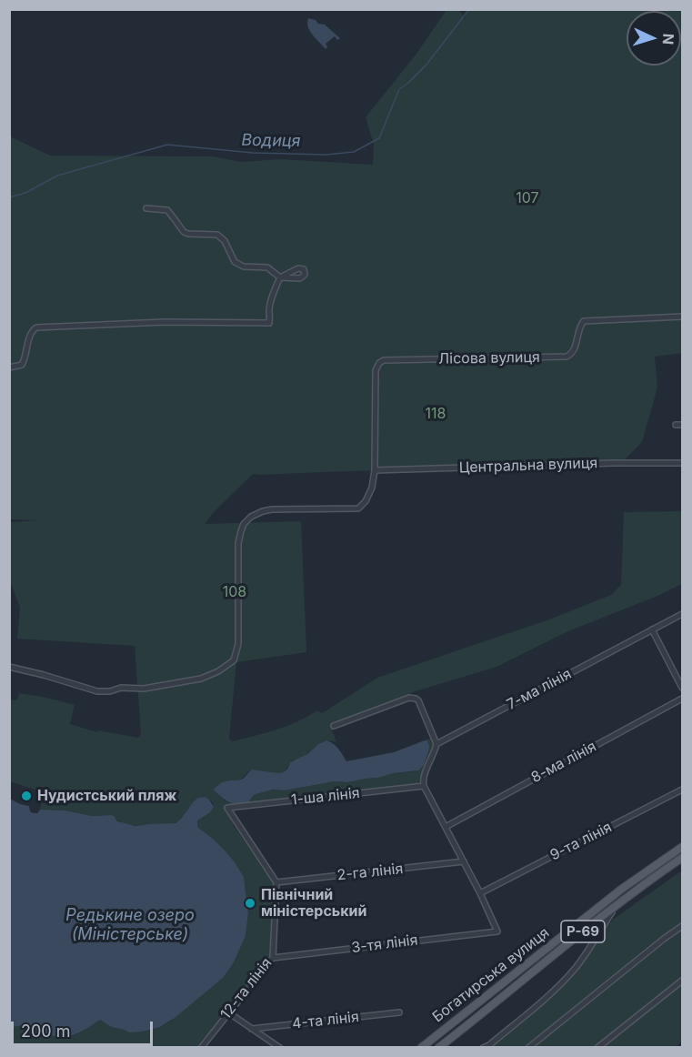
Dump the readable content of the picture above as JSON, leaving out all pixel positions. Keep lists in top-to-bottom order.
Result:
{
  "streets": {
    "main road": ["Р-69", "Богатирська вулиця"],
    "street": [
      "Лісова вулиця",
      "Центральна вулиця",
      "7-ма лінія",
      "8-ма лінія",
      "1-ша лінія",
      "9-та лінія",
      "2-га лінія",
      "3-тя лінія",
      "12-та лінія",
      "4-та лінія"
    ]
  },
  "crossings": [
    ["Лісова вулиця", "Центральна вулиця"],
    ["1-ша лінія", "2-га лінія"],
    ["1-ша лінія", "12-та лінія"],
    ["9-та лінія", "3-тя лінія"],
    ["2-га лінія", "12-та лінія"],
    ["3-тя лінія", "12-та лінія"]
  ],
  "water": ["Водиця", "Редькине озеро (Міністерське)"],
  "parks": ["107", "118", "108"],
  "places": ["Нудистський пляж", "Північний міністерський"],
  "scale_bar": "200 m",
  "north": "right"
}
